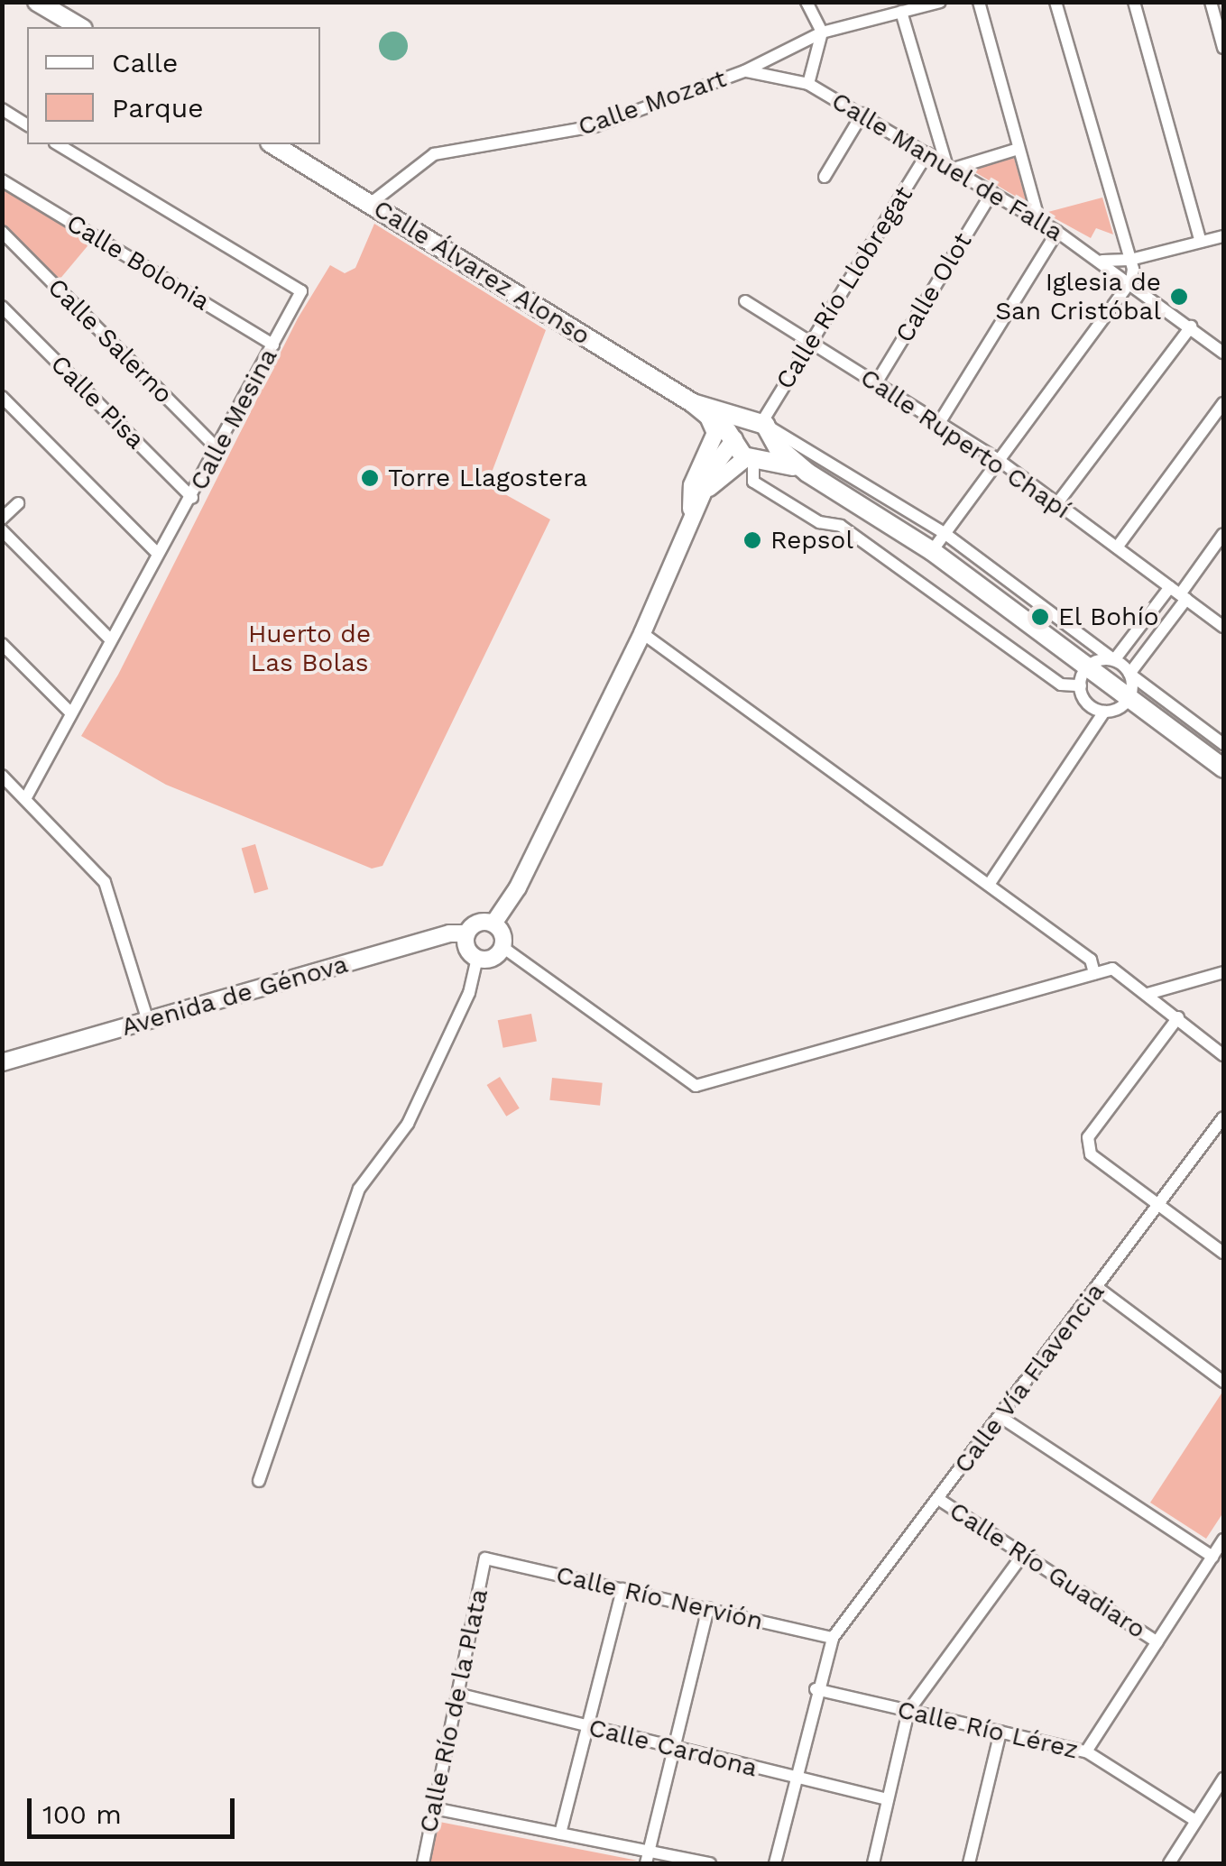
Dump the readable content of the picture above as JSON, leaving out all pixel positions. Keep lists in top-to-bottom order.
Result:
{
  "streets": {
    "main road": ["Calle Álvarez Alonso"],
    "street": [
      "Calle Mozart",
      "Calle Manuel de Falla",
      "Calle Bolonia",
      "Calle Río Llobregat",
      "Calle Olot",
      "Calle Salerno",
      "Calle Pisa",
      "Calle Mesina",
      "Calle Ruperto Chapí",
      "Avenida de Génova",
      "Calle Vía Flavencia",
      "Calle Río Guadiaro",
      "Calle Río Nervión",
      "Calle Río de la Plata",
      "Calle Río Lérez",
      "Calle Cardona"
    ]
  },
  "crossings": [
    ["Calle Mozart", "Calle Manuel de Falla"],
    ["Calle Mozart", "Calle Álvarez Alonso"],
    ["Calle Manuel de Falla", "Calle Río Llobregat"],
    ["Calle Manuel de Falla", "Calle Olot"],
    ["Calle Bolonia", "Calle Mesina"],
    ["Calle Álvarez Alonso", "Calle Río Llobregat"],
    ["Calle Río Llobregat", "Calle Ruperto Chapí"],
    ["Calle Olot", "Calle Ruperto Chapí"],
    ["Calle Salerno", "Calle Mesina"],
    ["Calle Pisa", "Calle Mesina"],
    ["Calle Vía Flavencia", "Calle Río Guadiaro"],
    ["Calle Vía Flavencia", "Calle Río Nervión"],
    ["Calle Vía Flavencia", "Calle Río Lérez"],
    ["Calle Vía Flavencia", "Calle Cardona"],
    ["Calle Río Nervión", "Calle Río de la Plata"],
    ["Calle Río de la Plata", "Calle Cardona"]
  ],
  "parks": ["Huerto de Las Bolas"],
  "places": [
    "Iglesia de San Cristóbal",
    "Torre Llagostera",
    "Repsol",
    "El Bohío"
  ],
  "legend": ["Calle", "Parque"],
  "scale_bar": "100 m"
}
